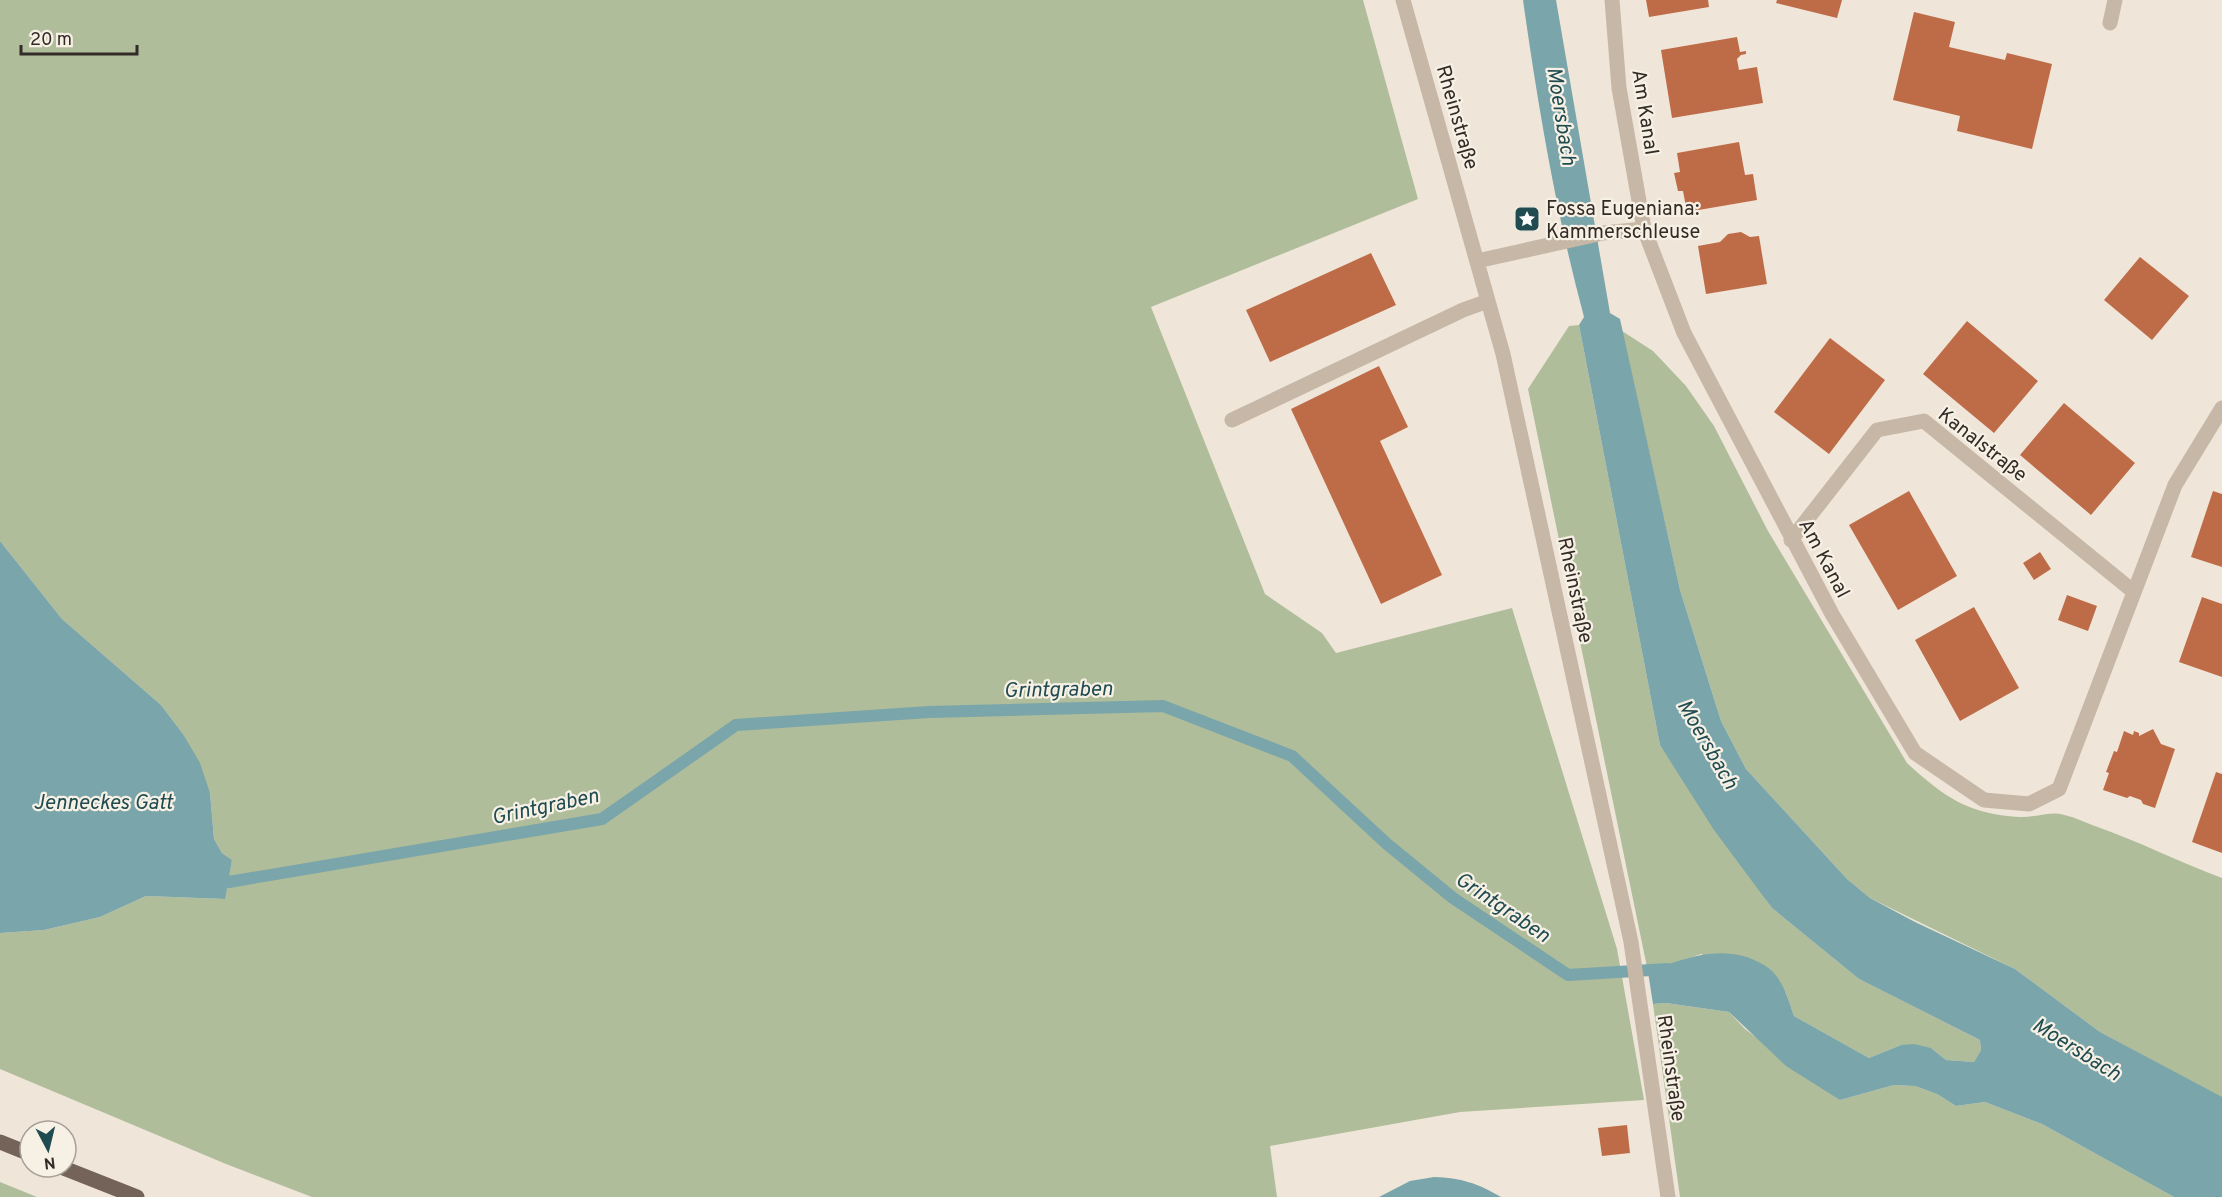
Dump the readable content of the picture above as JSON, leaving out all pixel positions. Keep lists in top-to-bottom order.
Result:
{
  "streets": {
    "street": ["Am Kanal", "Rheinstraße", "Kanalstraße"]
  },
  "crossings": [
    ["Am Kanal", "Kanalstraße"]
  ],
  "water": ["Moersbach", "Grintgraben", "Jenneckes Gatt"],
  "places": {
    "place": ["Fossa Eugeniana: Kammerschleuse"]
  },
  "scale_bar": "20 m",
  "north": "bottom"
}
